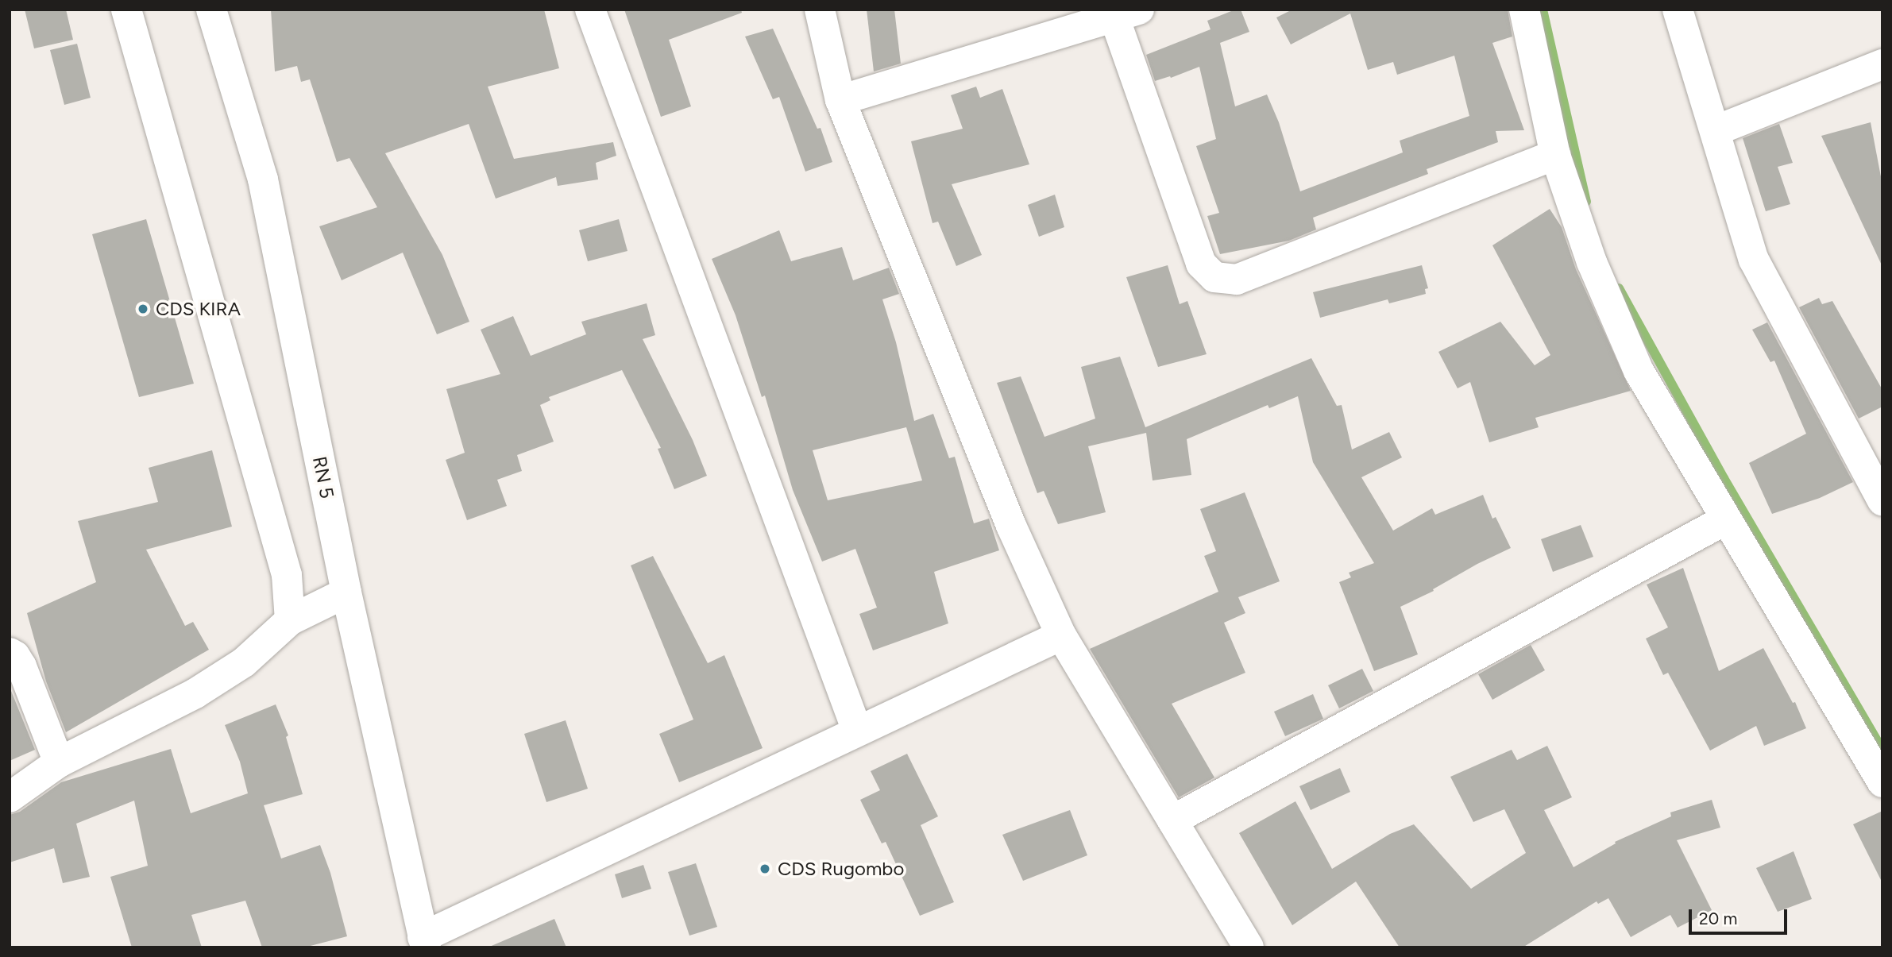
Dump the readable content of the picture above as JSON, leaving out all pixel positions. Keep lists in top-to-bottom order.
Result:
{
  "streets": {
    "street": ["RN 5"]
  },
  "places": ["CDS KIRA", "CDS Rugombo"],
  "scale_bar": "20 m"
}
